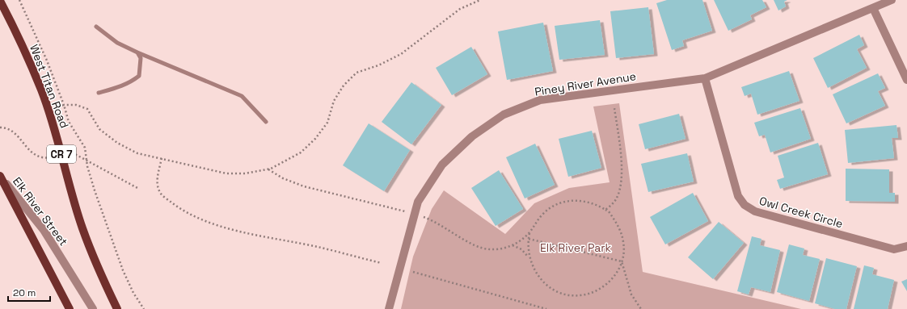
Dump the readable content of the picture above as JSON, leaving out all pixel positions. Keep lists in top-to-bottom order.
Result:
{
  "streets": {
    "main road": ["West Titan Road", "CR 7"],
    "street": ["Piney River Avenue", "Elk River Street", "Owl Creek Circle"]
  },
  "crossings": [
    ["Piney River Avenue", "Owl Creek Circle"]
  ],
  "parks": ["Elk River Park"],
  "scale_bar": "20 m"
}
